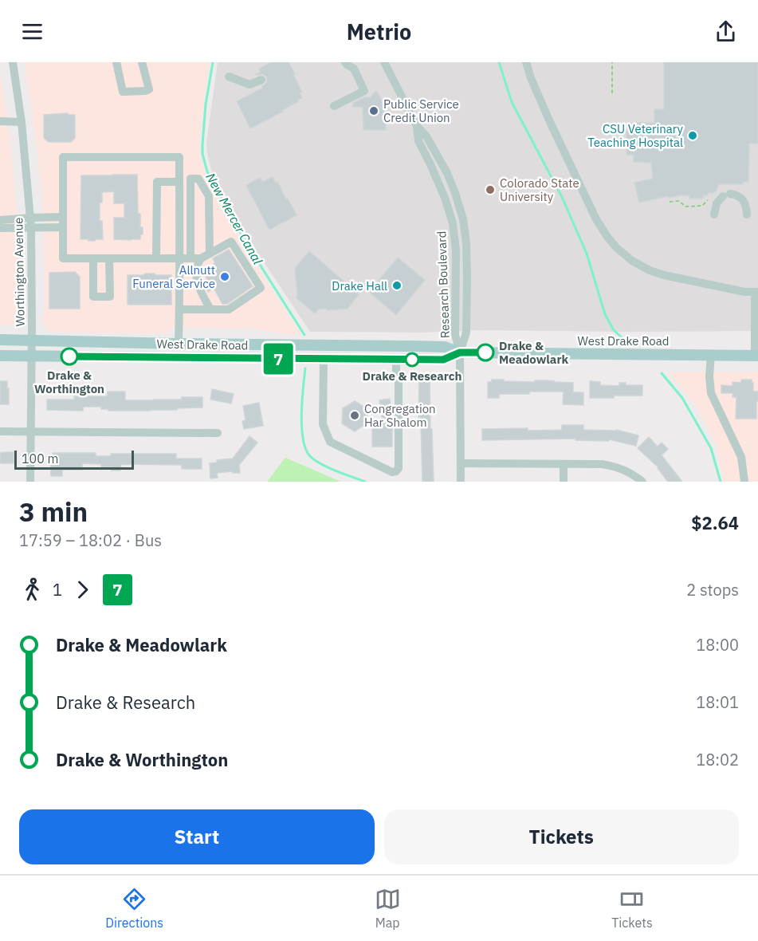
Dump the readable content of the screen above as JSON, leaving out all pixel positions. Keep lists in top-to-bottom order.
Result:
{
  "streets": {
    "main road": ["West Drake Road"],
    "street": ["Worthington Avenue", "Research Boulevard"]
  },
  "crossings": [
    ["Worthington Avenue", "West Drake Road"],
    ["Research Boulevard", "West Drake Road"]
  ],
  "water": ["New Mercer Canal"],
  "places": [
    "Public Service Credit Union",
    "CSU Veterinary Teaching Hospital",
    "Colorado State University",
    "Allnutt Funeral Service",
    "Drake Hall",
    "Drake & Meadowlark",
    "Drake & Worthington",
    "Drake & Research",
    "Congregation Har Shalom"
  ],
  "lines": ["bus line 7"],
  "scale_bar": "100 m",
  "page": {
    "header": "Metrio",
    "on_map": "7",
    "scale": "100 m",
    "heading": ["3 min", "17:59 – 18:02 · Bus", "$2.64"],
    "legs": ["1", "7", "2 stops"],
    "list": [
      {
        "name": "Drake & Meadowlark",
        "value": "18:00"
      },
      {
        "name": "Drake & Research",
        "value": "18:01"
      },
      {
        "name": "Drake & Worthington",
        "value": "18:02"
      }
    ],
    "buttons": ["Start", "Tickets"],
    "tabs": ["Directions", "Map", "Tickets"]
  }
}
